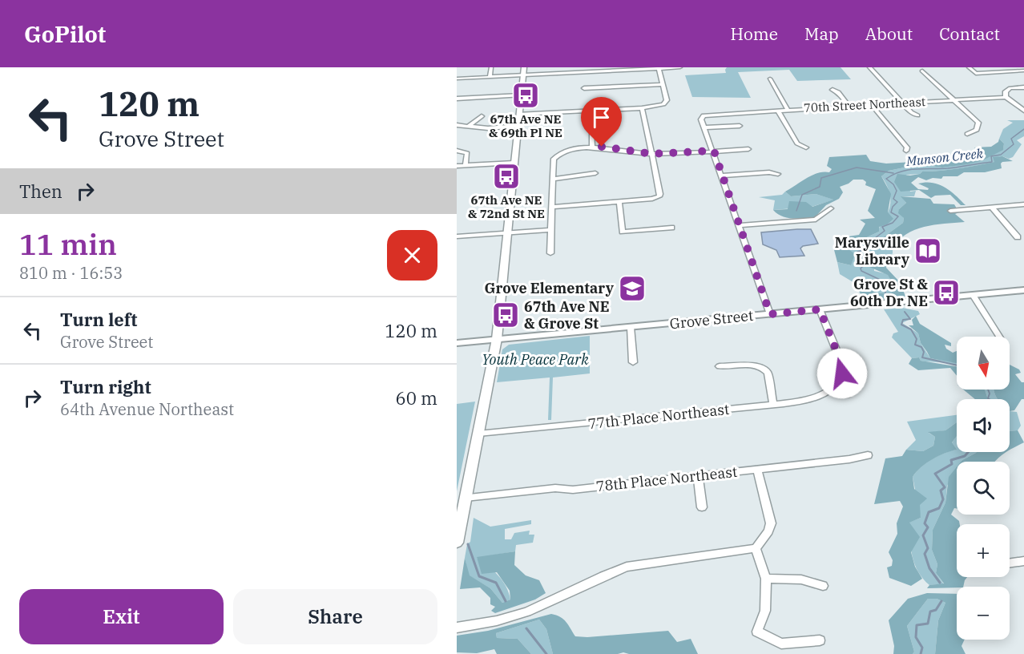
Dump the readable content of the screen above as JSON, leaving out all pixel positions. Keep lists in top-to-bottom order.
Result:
{
  "streets": {
    "street": [
      "70th Street Northeast",
      "Grove Street",
      "77th Place Northeast",
      "78th Place Northeast"
    ]
  },
  "water": ["Munson Creek"],
  "parks": ["Youth Peace Park"],
  "places": {
    "bus stop": [
      "67th Ave NE & 69th Pl NE",
      "67th Ave NE & 72nd St NE",
      "Grove St & 60th Dr NE",
      "67th Ave NE & Grove St"
    ],
    "library": ["Marysville Library"],
    "school or university": ["Grove Elementary"]
  },
  "north": "bottom",
  "page": {
    "header": "GoPilot",
    "nav": [
      "Home",
      "Map",
      "About",
      "Contact"
    ],
    "turn": ["120 m", "Grove Street"],
    "then": "Then",
    "heading": ["11 min", "810 m · 16:53"],
    "list": [
      {
        "name": "Turn left",
        "note": "Grove Street",
        "value": "120 m"
      },
      {
        "name": "Turn right",
        "note": "64th Avenue Northeast",
        "value": "60 m"
      }
    ],
    "map_buttons": ["+", "−"],
    "buttons": ["Exit", "Share"]
  }
}
